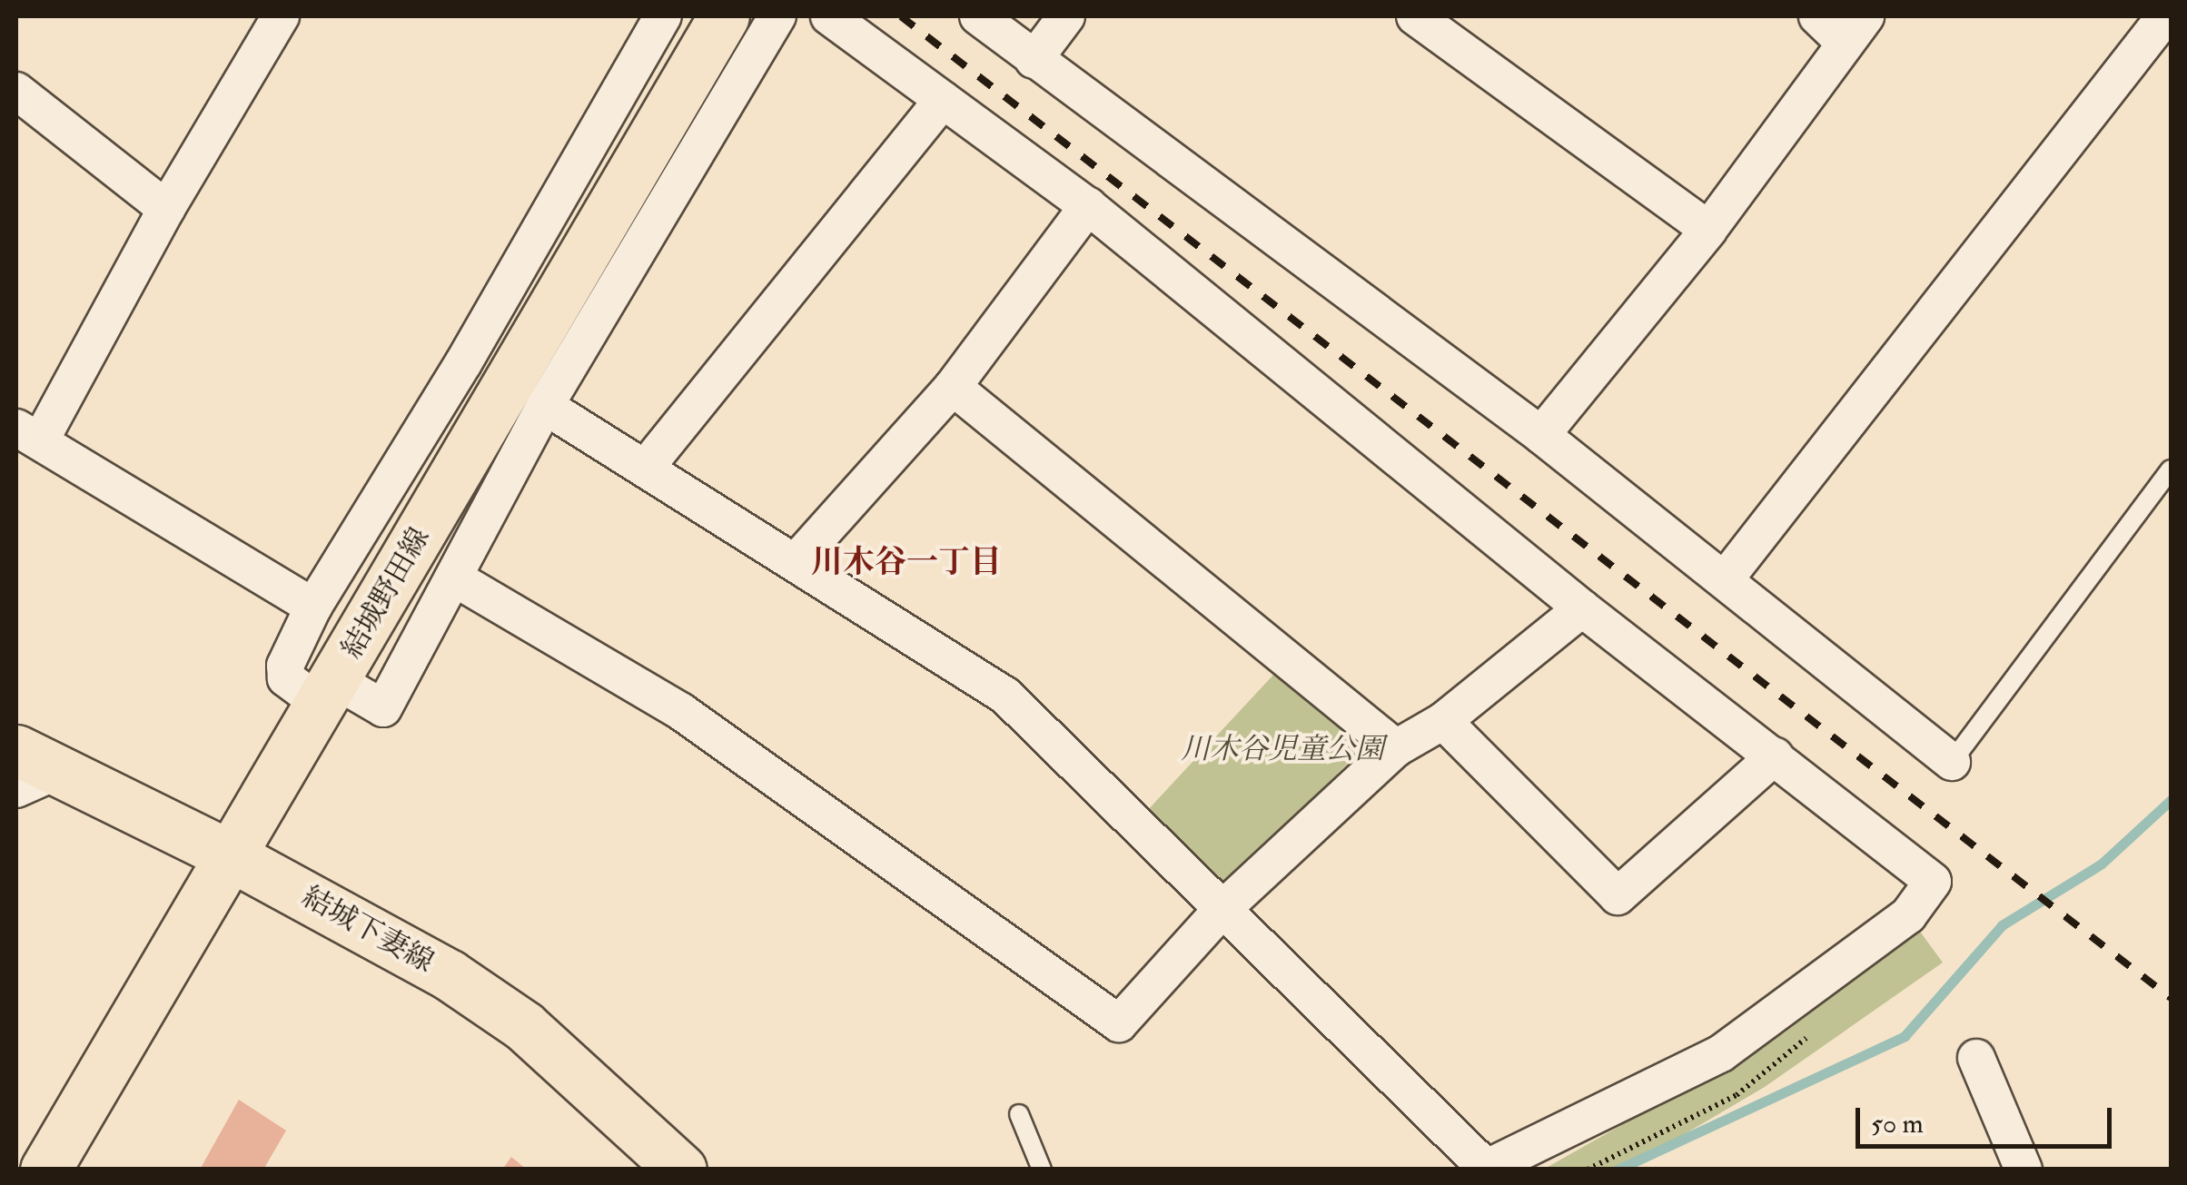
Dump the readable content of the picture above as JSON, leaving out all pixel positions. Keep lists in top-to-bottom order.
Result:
{
  "streets": {
    "main road": ["結城野田線", "結城下妻線"]
  },
  "crossings": [
    ["結城野田線", "結城下妻線"]
  ],
  "districts": ["川木谷一丁目"],
  "parks": ["川木谷児童公園"],
  "scale_bar": "50 m"
}
